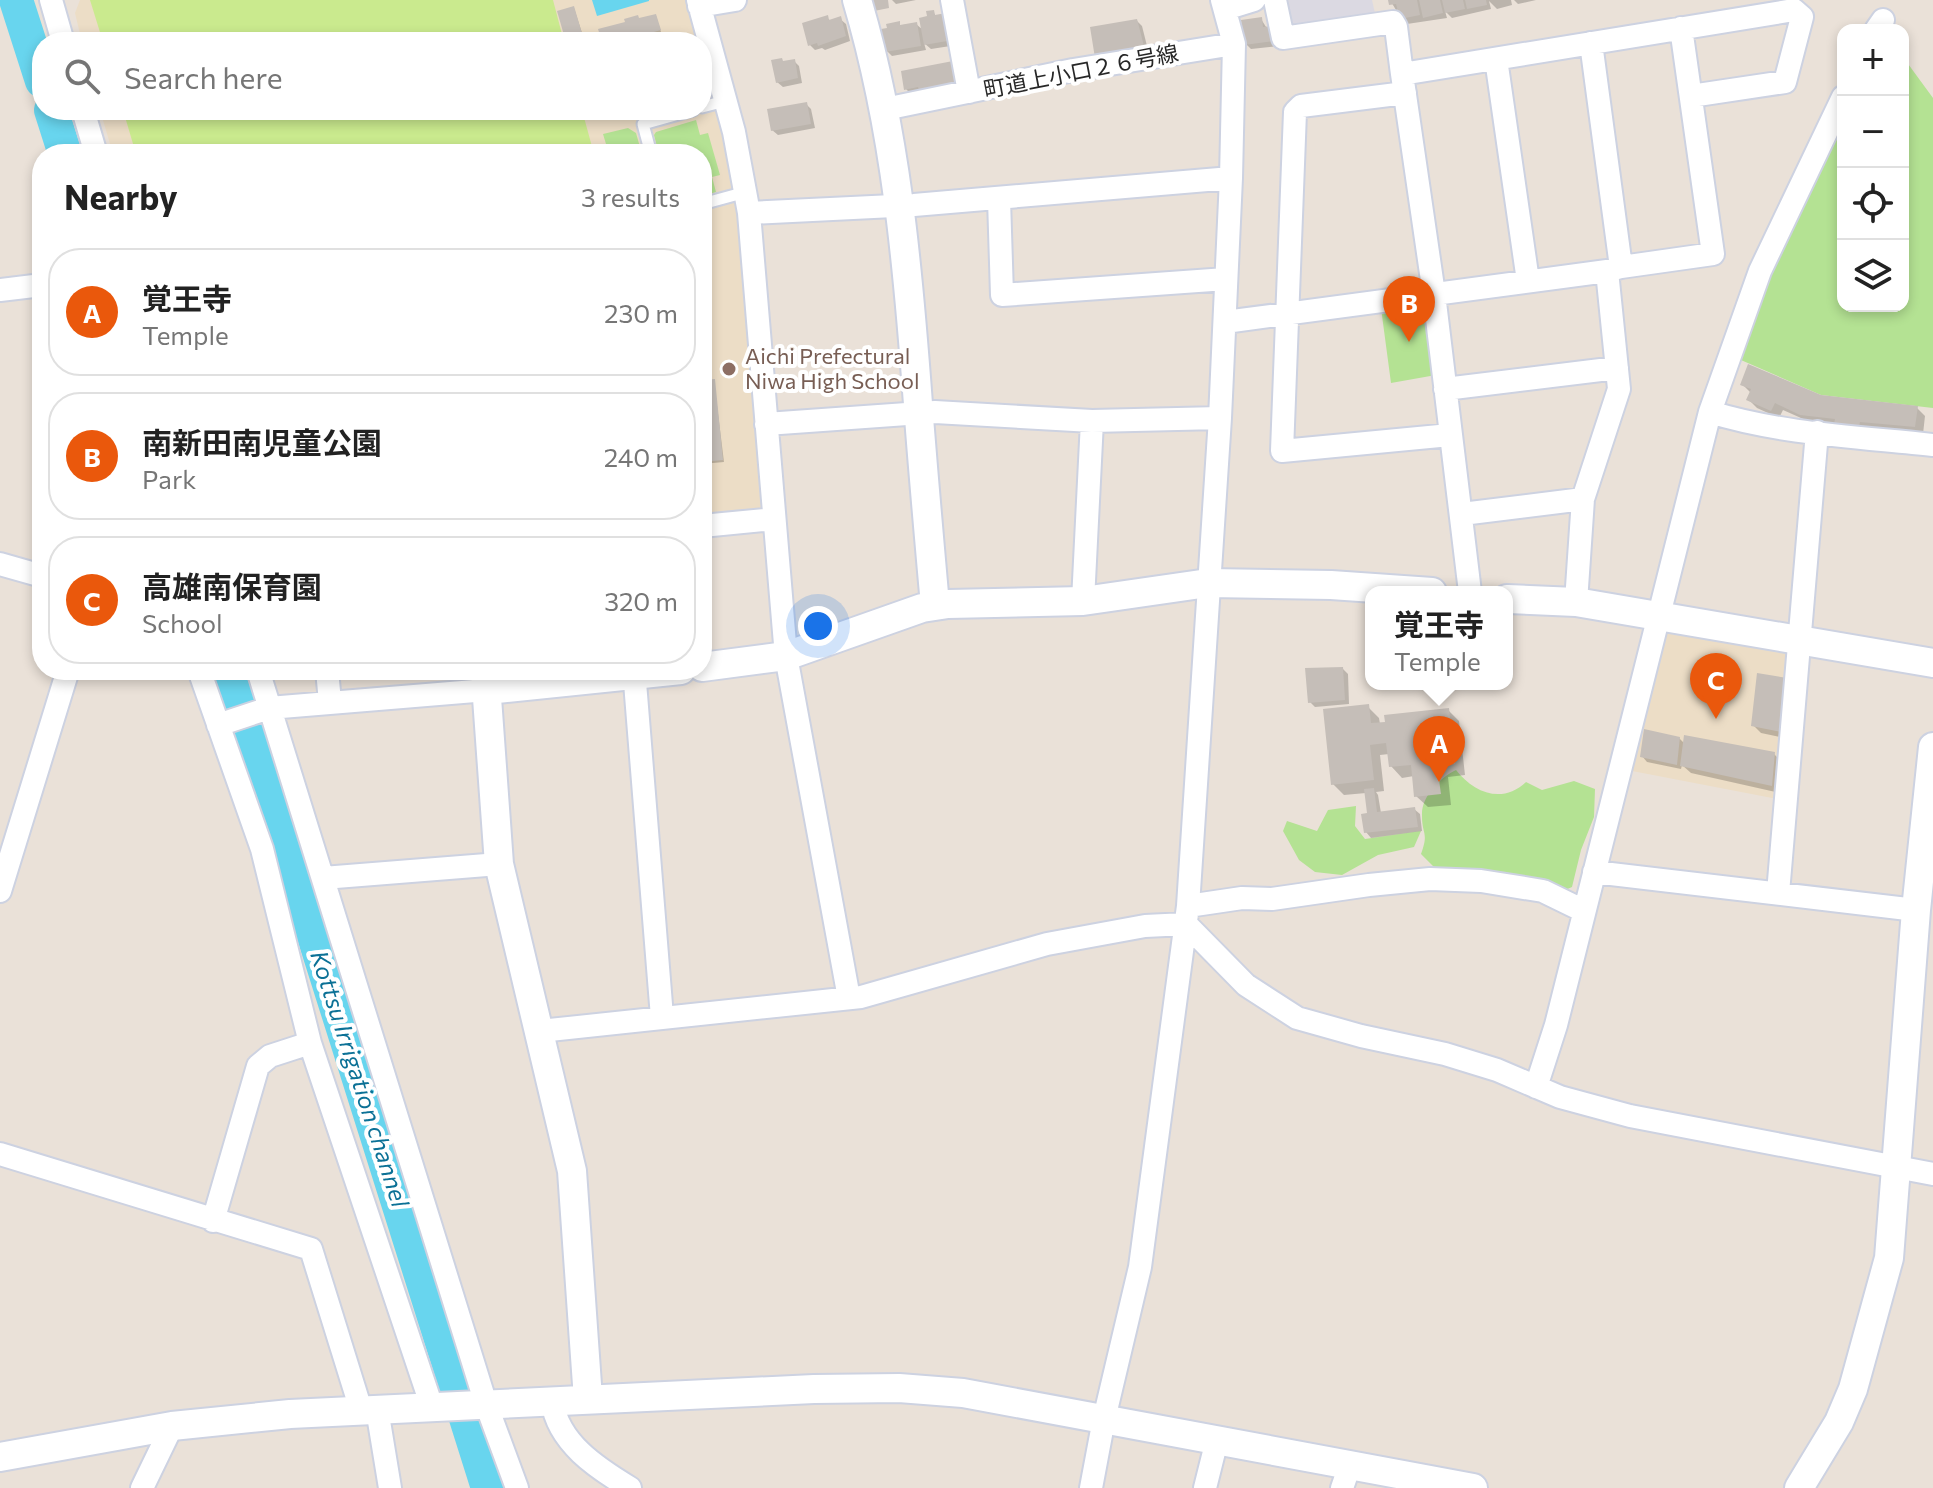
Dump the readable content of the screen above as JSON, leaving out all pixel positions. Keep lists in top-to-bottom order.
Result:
{
  "streets": {
    "street": ["町道上小口２６号線"]
  },
  "water": ["Kottsu Irrigation channel"],
  "places": ["Aichi Prefectural Niwa High School"],
  "page": {
    "map_buttons": ["+", "−"],
    "search": "Search here",
    "heading": ["Nearby", "3 results"],
    "list": [
      {
        "mark": "A",
        "name": "覚王寺",
        "note": "Temple",
        "value": "230 m"
      },
      {
        "mark": "B",
        "name": "南新田南児童公園",
        "note": "Park",
        "value": "240 m"
      },
      {
        "mark": "C",
        "name": "高雄南保育園",
        "note": "School",
        "value": "320 m"
      }
    ],
    "pins": ["B", "C", "A"],
    "popup": ["覚王寺", "Temple"]
  }
}
